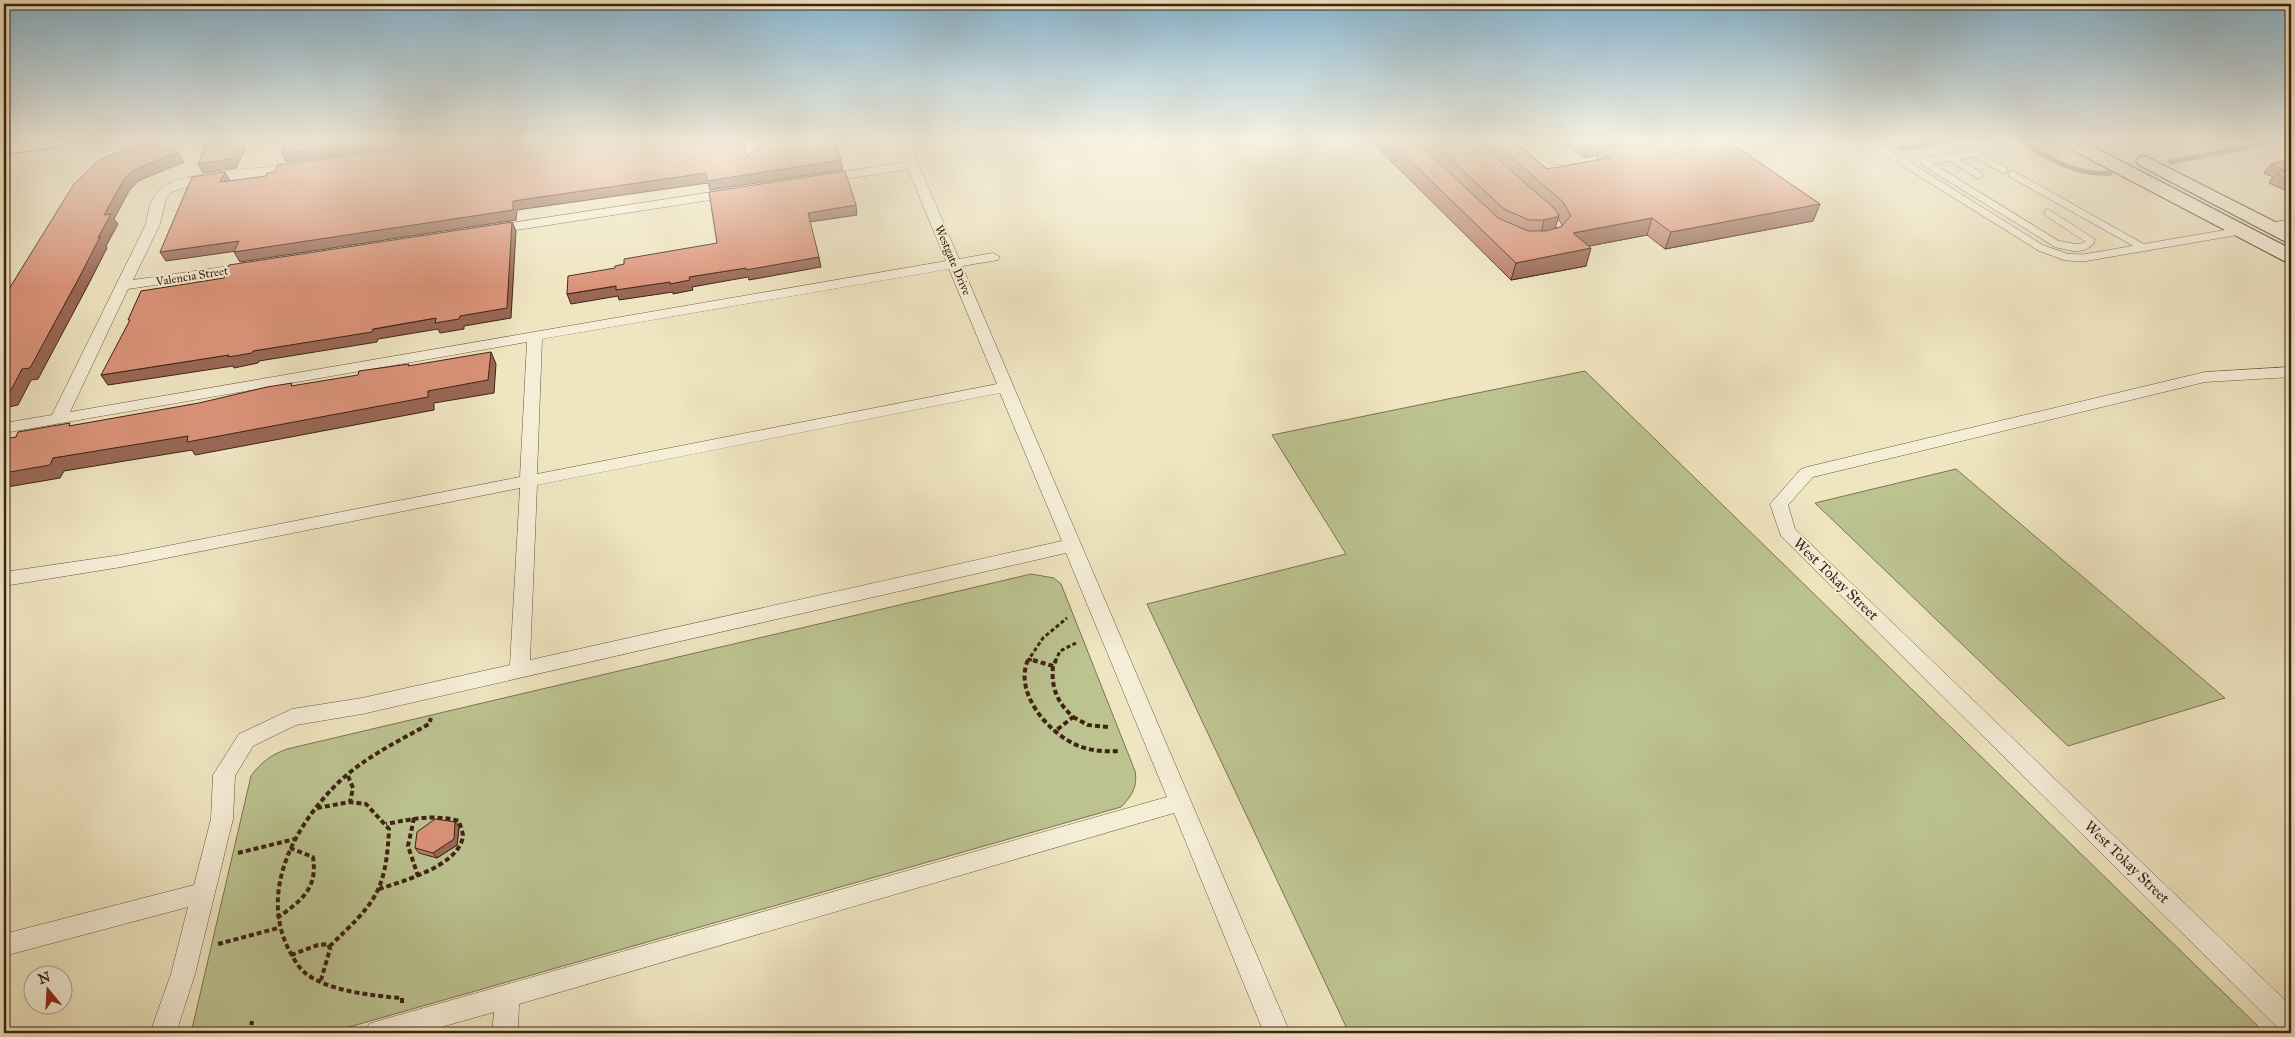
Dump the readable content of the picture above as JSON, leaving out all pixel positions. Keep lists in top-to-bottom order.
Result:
{
  "streets": {
    "street": ["Westgate Drive", "Valencia Street", "West Tokay Street"]
  },
  "north": "top"
}
